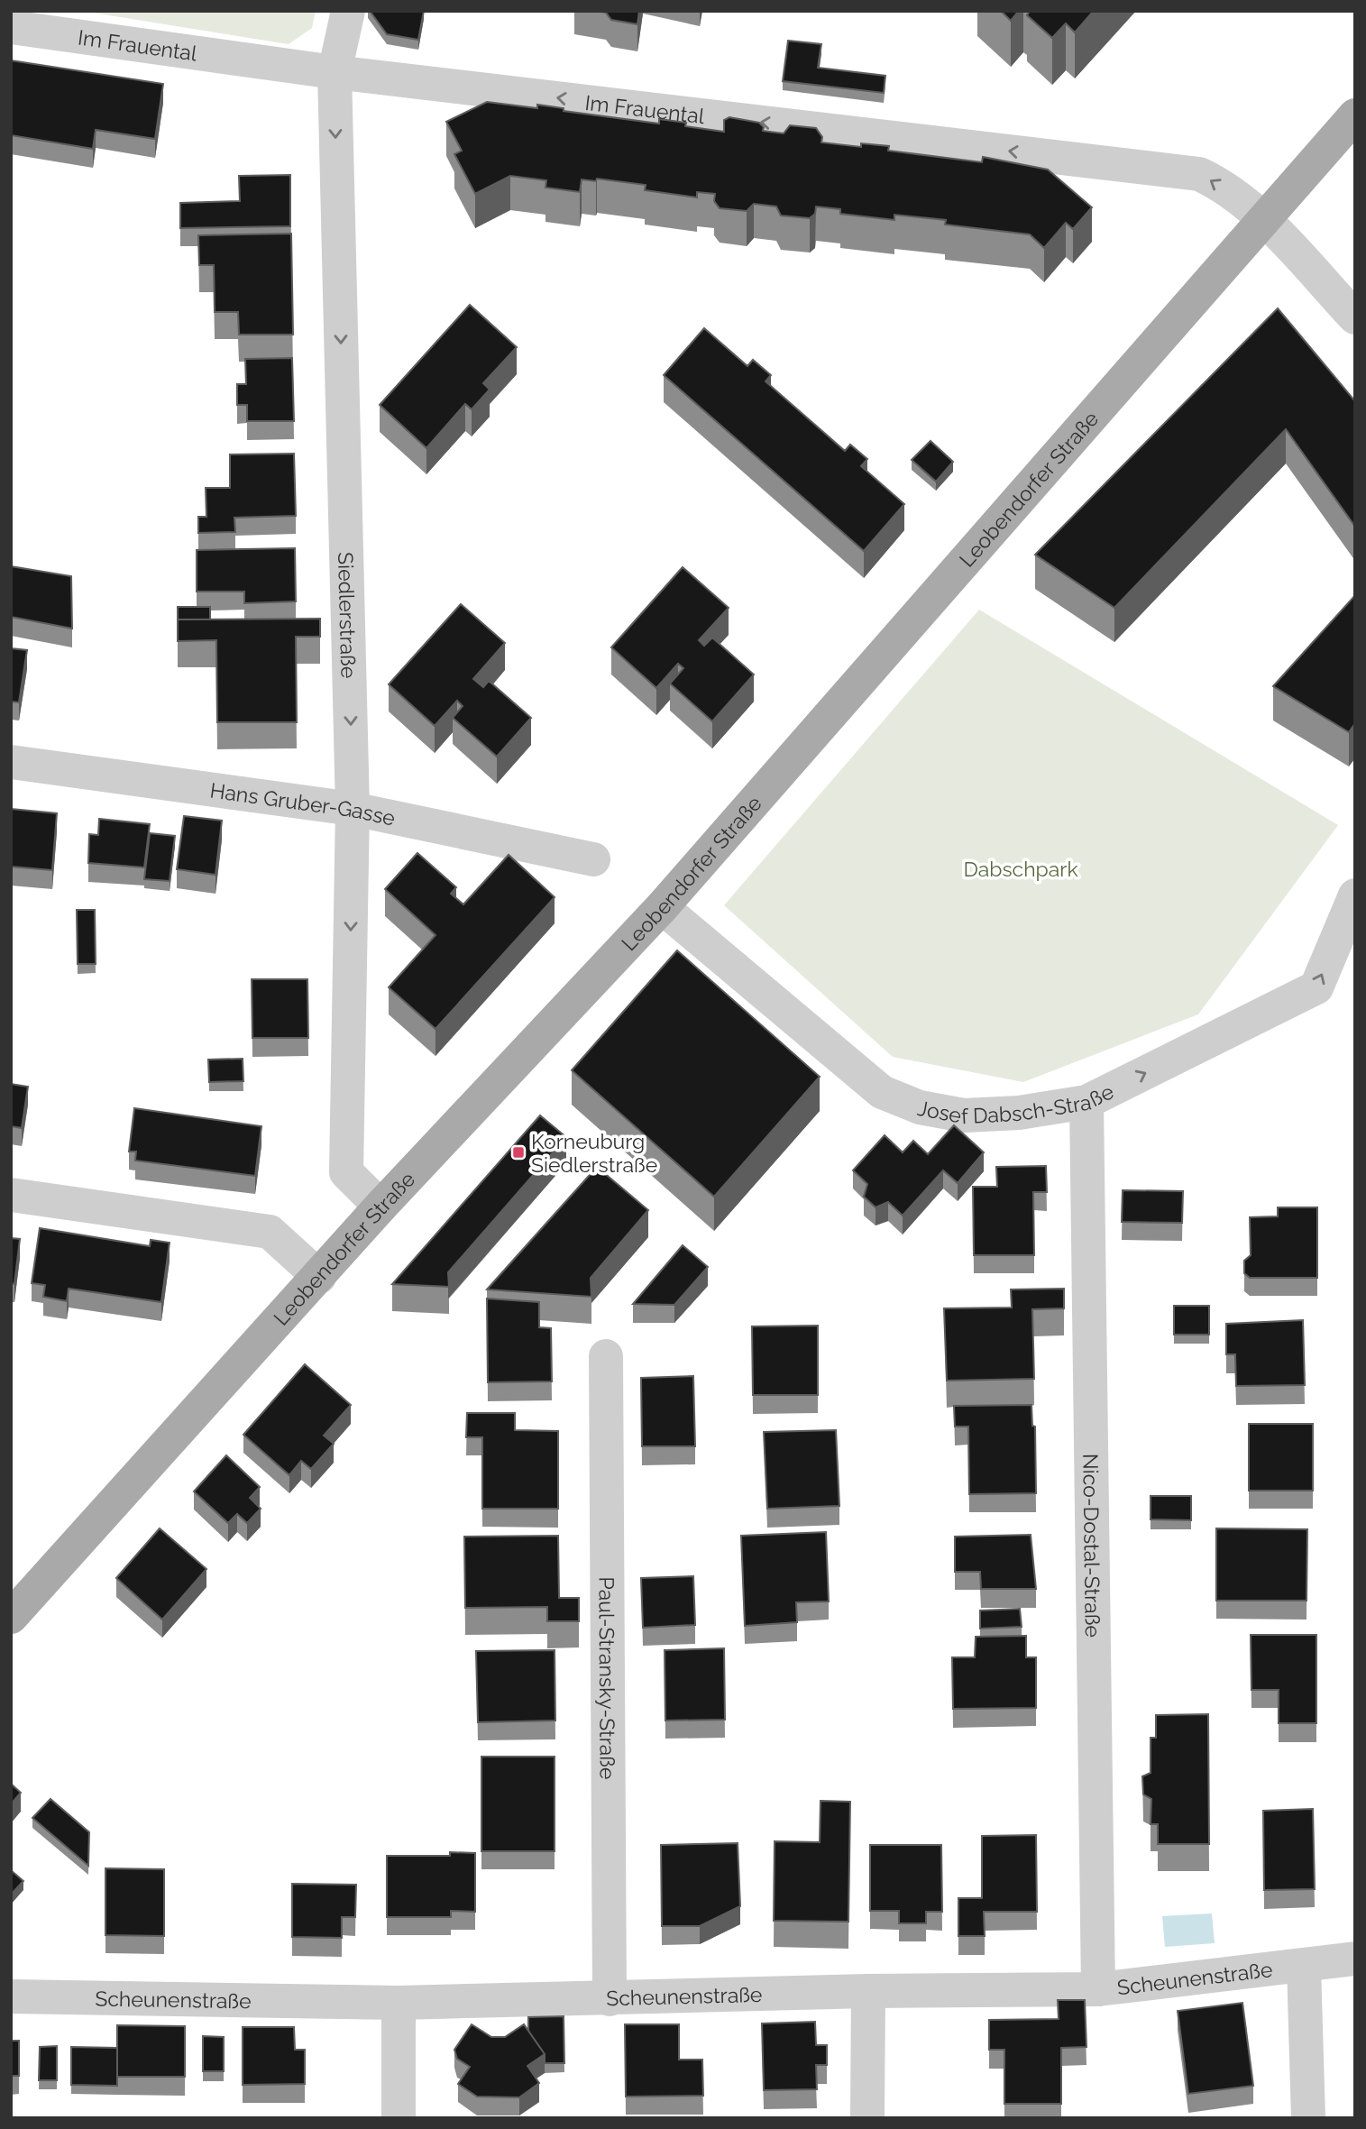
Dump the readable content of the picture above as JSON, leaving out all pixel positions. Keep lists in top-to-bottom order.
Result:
{
  "streets": {
    "main road": ["Leobendorfer Straße"],
    "street": [
      "Im Frauental",
      "Siedlerstraße",
      "Hans Gruber-Gasse",
      "Josef Dabsch-Straße",
      "Nico-Dostal-Straße",
      "Paul-Stransky-Straße",
      "Scheunenstraße"
    ]
  },
  "crossings": [
    ["Im Frauental", "Leobendorfer Straße"],
    ["Im Frauental", "Siedlerstraße"],
    ["Leobendorfer Straße", "Siedlerstraße"],
    ["Leobendorfer Straße", "Josef Dabsch-Straße"],
    ["Siedlerstraße", "Hans Gruber-Gasse"],
    ["Josef Dabsch-Straße", "Nico-Dostal-Straße"],
    ["Nico-Dostal-Straße", "Scheunenstraße"],
    ["Paul-Stransky-Straße", "Scheunenstraße"]
  ],
  "one_way": ["Im Frauental", "Siedlerstraße", "Josef Dabsch-Straße"],
  "parks": ["Dabschpark"],
  "places": {
    "transit": ["Korneuburg Siedlerstraße"]
  }
}
